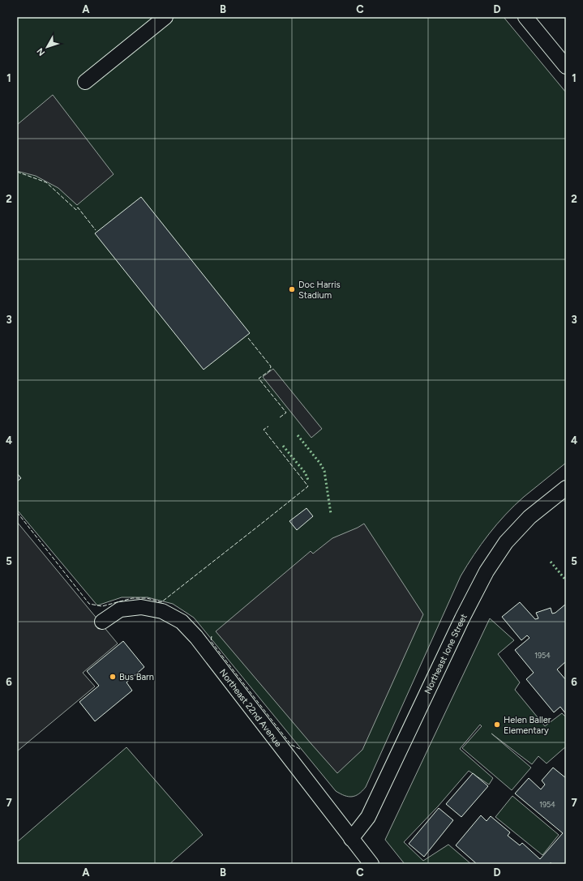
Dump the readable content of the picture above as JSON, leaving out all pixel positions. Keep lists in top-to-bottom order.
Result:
{
  "streets": {
    "street": ["Northeast Ione Street", "Northeast 22nd Avenue"]
  },
  "crossings": [
    ["Northeast Ione Street", "Northeast 22nd Avenue"]
  ],
  "places": ["Doc Harris Stadium", "Bus Barn", "Helen Baller Elementary"],
  "house_numbers": ["1954", "1954"],
  "north": "bottom left",
  "grid": {
    "columns": [
      "A",
      "B",
      "C",
      "D"
    ],
    "rows": [
      "1",
      "2",
      "3",
      "4",
      "5",
      "6",
      "7"
    ]
  }
}
